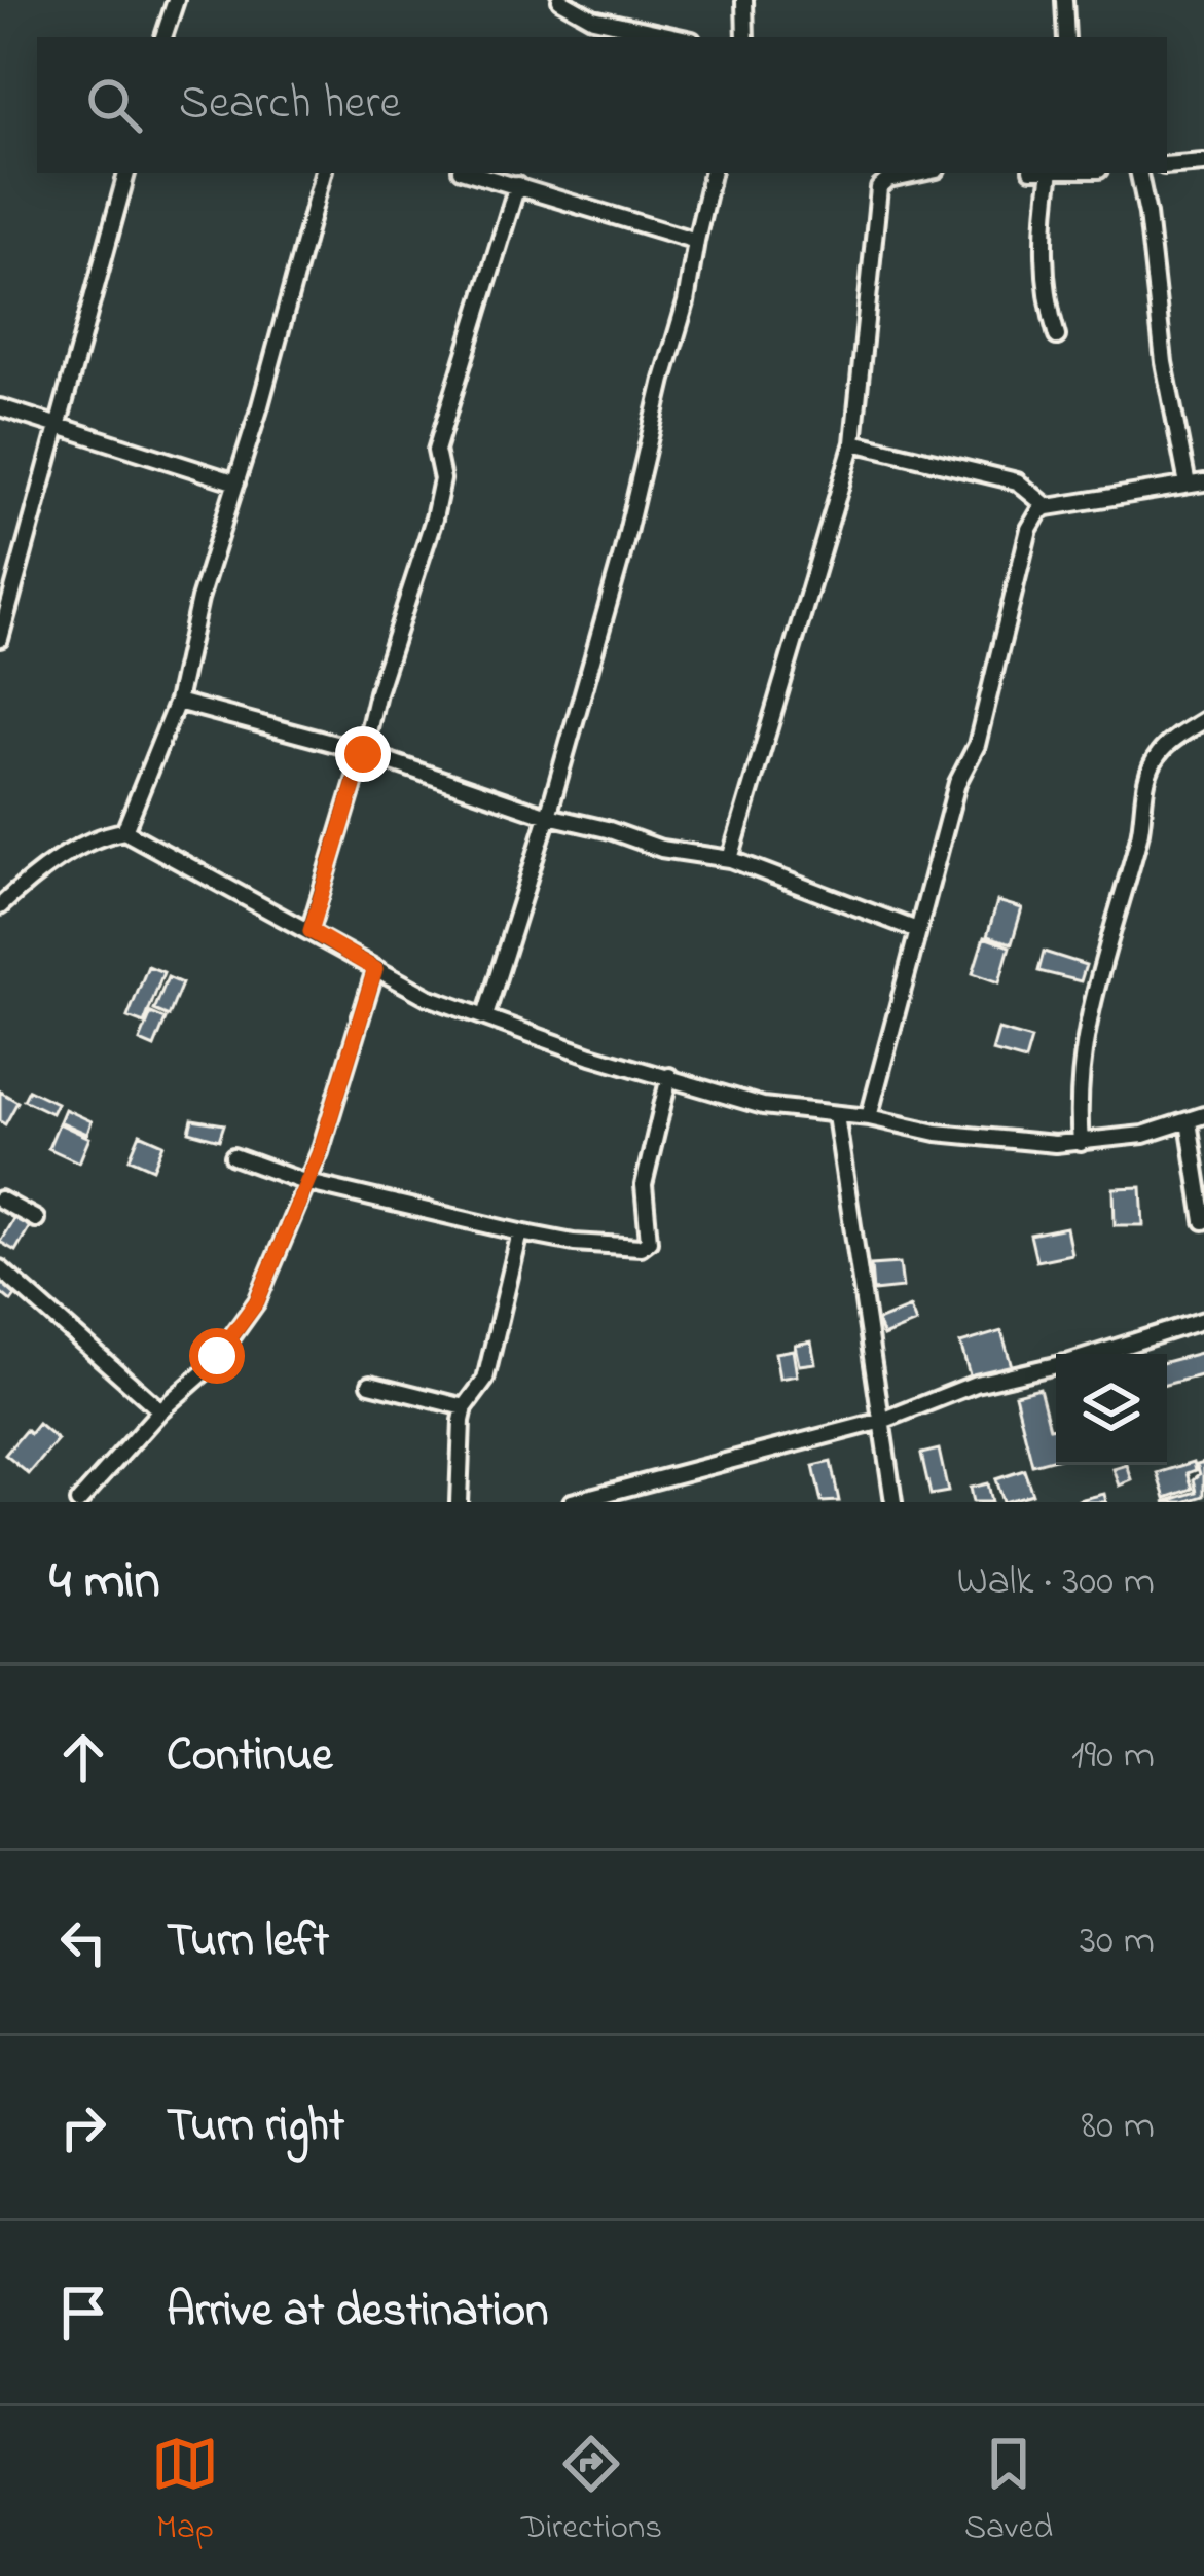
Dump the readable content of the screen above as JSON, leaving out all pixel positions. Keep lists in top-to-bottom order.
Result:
{
  "page": {
    "search": "Search here",
    "heading": ["4 min", "Walk · 300 m"],
    "list": [
      ["Continue", "190 m"],
      ["Turn left", "30 m"],
      ["Turn right", "80 m"],
      "Arrive at destination"
    ],
    "nav": ["Map", "Directions", "Saved"]
  }
}
